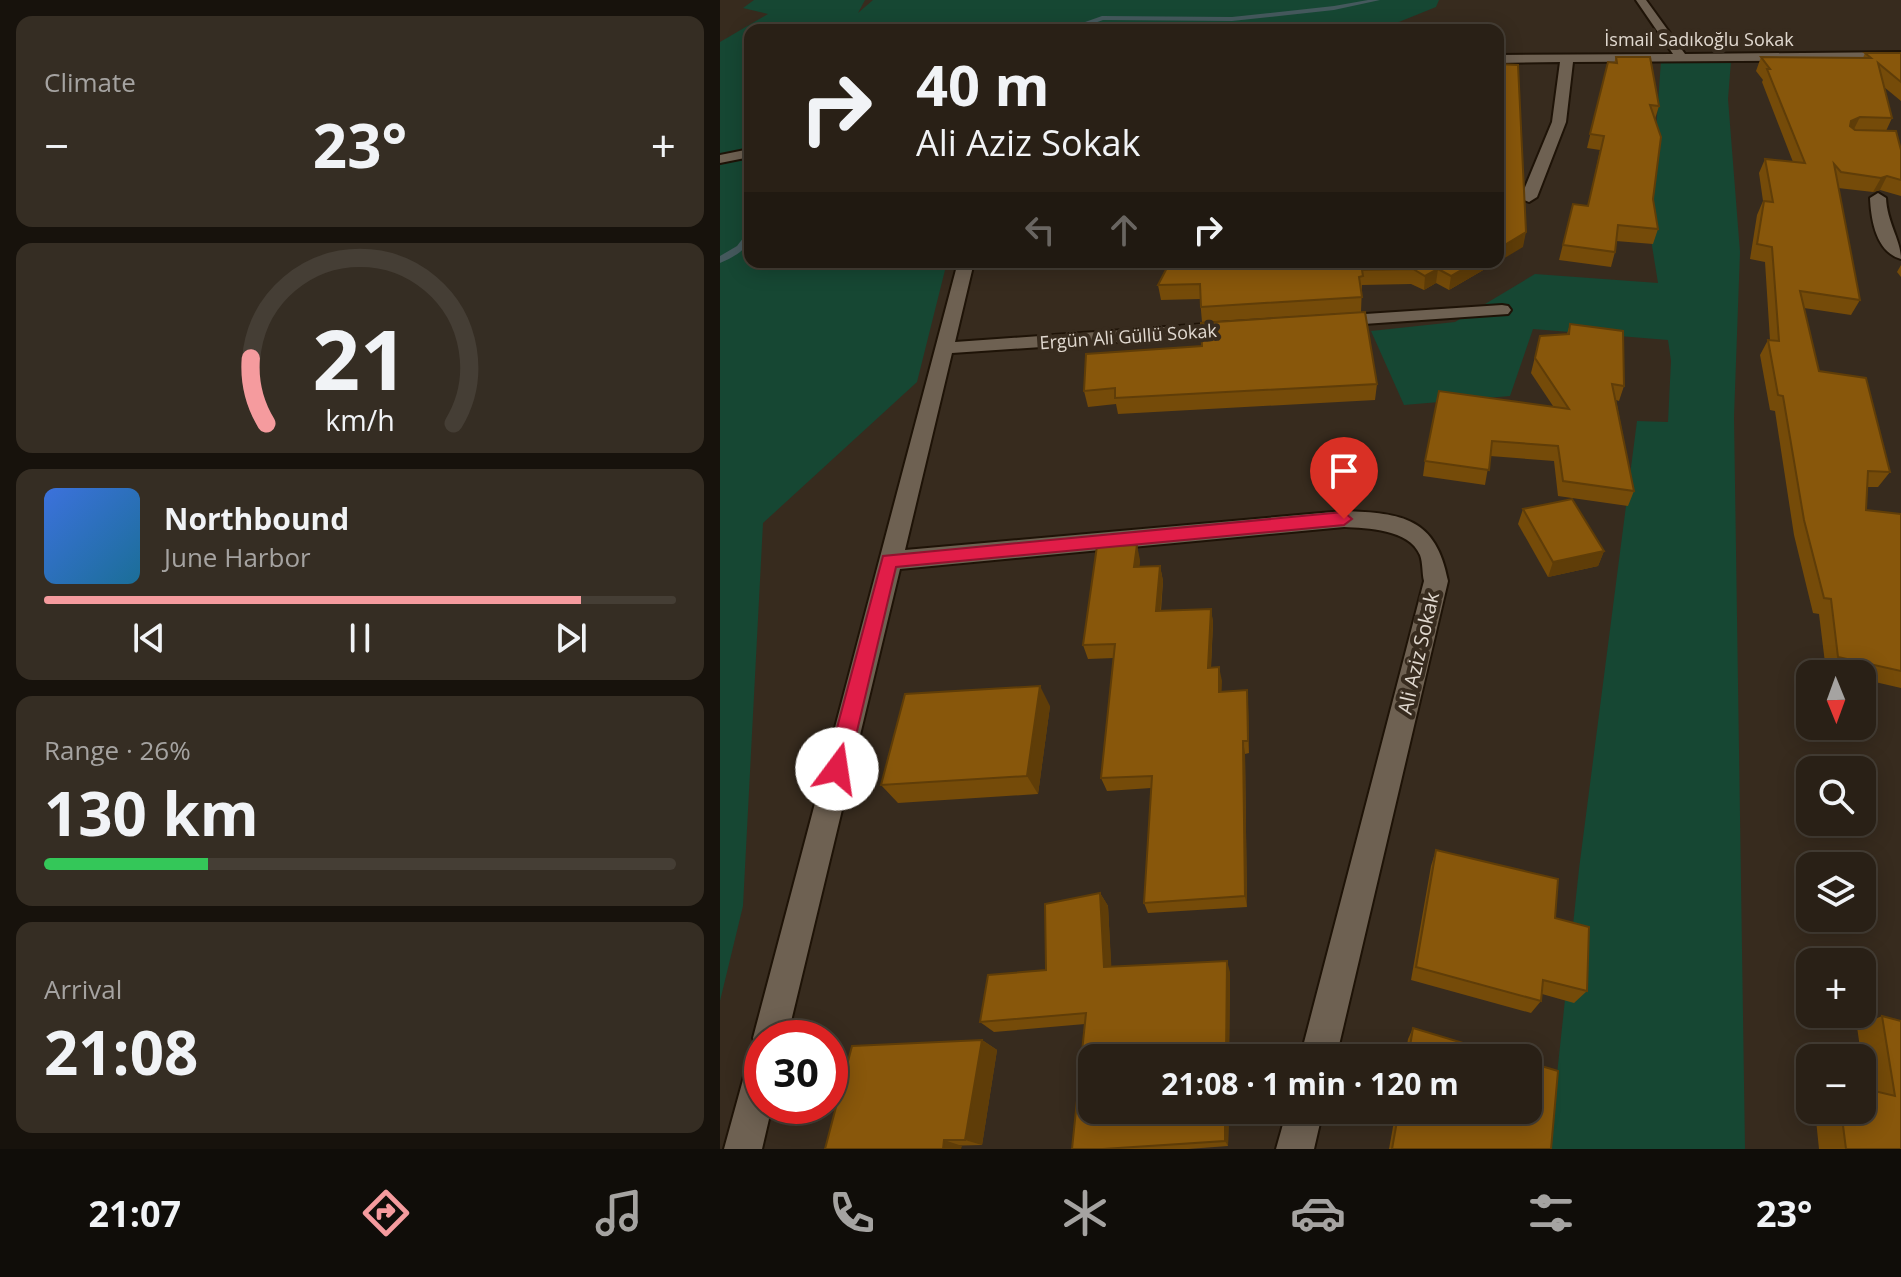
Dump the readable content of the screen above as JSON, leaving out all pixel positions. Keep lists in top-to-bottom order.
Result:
{
  "streets": {
    "street": ["İsmail Sadıkoğlu Sokak", "Ergün Ali Güllü Sokak", "Ali Aziz Sokak"]
  },
  "north": "bottom",
  "page": {
    "tile": [
      "Climate",
      ["Range · 26%", "130 km"],
      ["Arrival", "21:08"]
    ],
    "turn": ["40 m", "Ali Aziz Sokak"],
    "heat": ["−", "23°", "+"],
    "song": ["Northbound", "June Harbor"],
    "map_buttons": ["+", "−"],
    "limit": "30",
    "trip": "21:08 · 1 min · 120 m",
    "tabs": ["21:07", "23°"],
    "gauge": ["21", "km/h"]
  }
}
